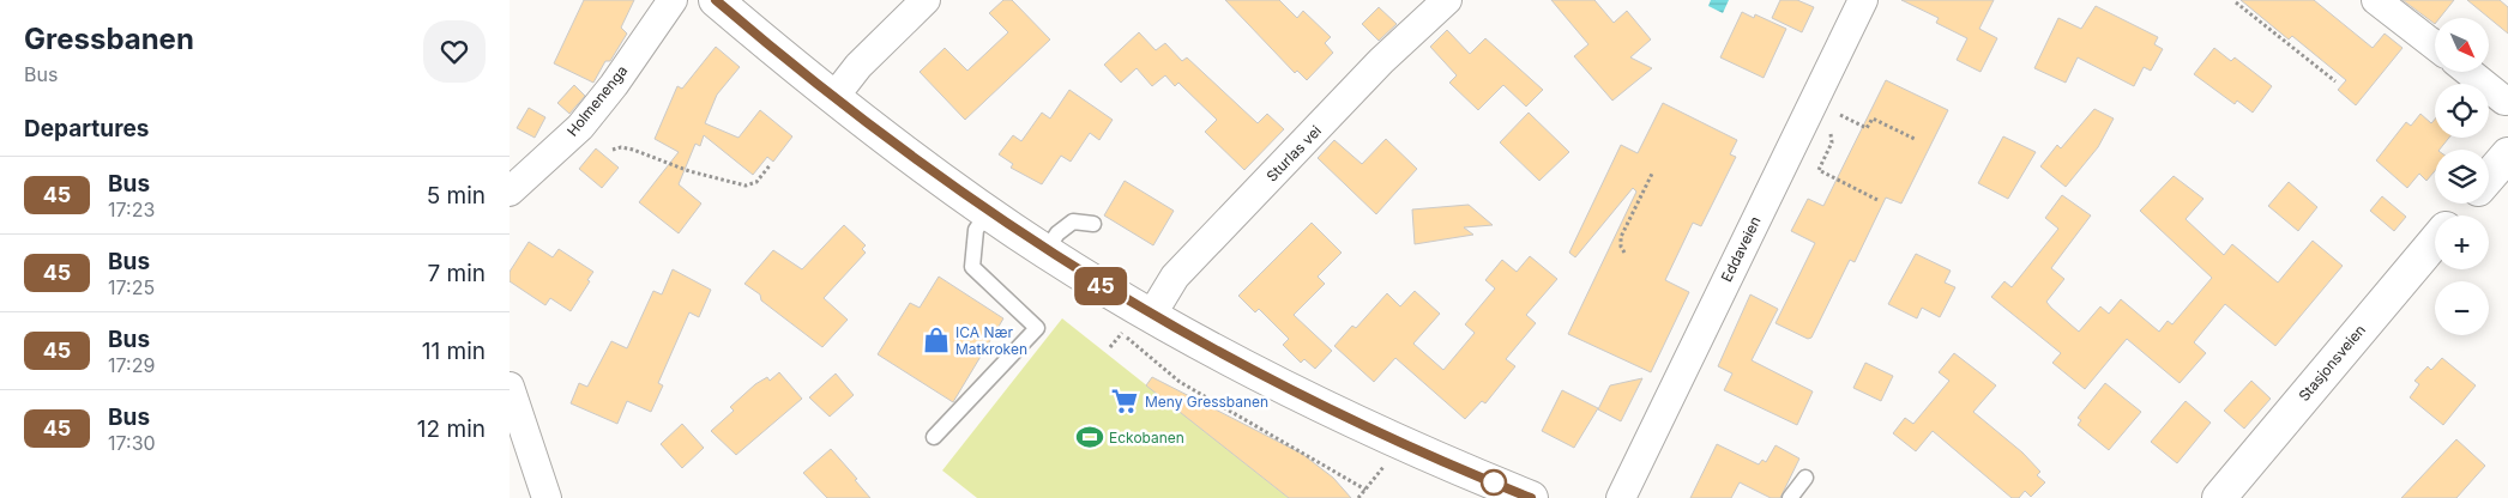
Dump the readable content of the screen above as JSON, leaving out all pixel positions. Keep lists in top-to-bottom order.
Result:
{
  "streets": {
    "main road": ["Stasjonsveien"],
    "street": ["Holmenenga", "Sturlas vei", "Eddaveien"]
  },
  "places": {
    "shop": ["ICA Nær Matkroken"],
    "supermarket": ["Meny Gressbanen"],
    "sports": ["Eckobanen"]
  },
  "lines": ["bus line 45"],
  "north": "bottom right",
  "page": {
    "heading": [
      ["Gressbanen", "Bus"],
      "Departures"
    ],
    "on_map": "45",
    "map_buttons": ["+", "−"],
    "list": [
      {
        "mark": "45",
        "name": "Bus",
        "note": "17:23",
        "value": "5 min"
      },
      {
        "mark": "45",
        "name": "Bus",
        "note": "17:25",
        "value": "7 min"
      },
      {
        "mark": "45",
        "name": "Bus",
        "note": "17:29",
        "value": "11 min"
      },
      {
        "mark": "45",
        "name": "Bus",
        "note": "17:30",
        "value": "12 min"
      }
    ]
  }
}
